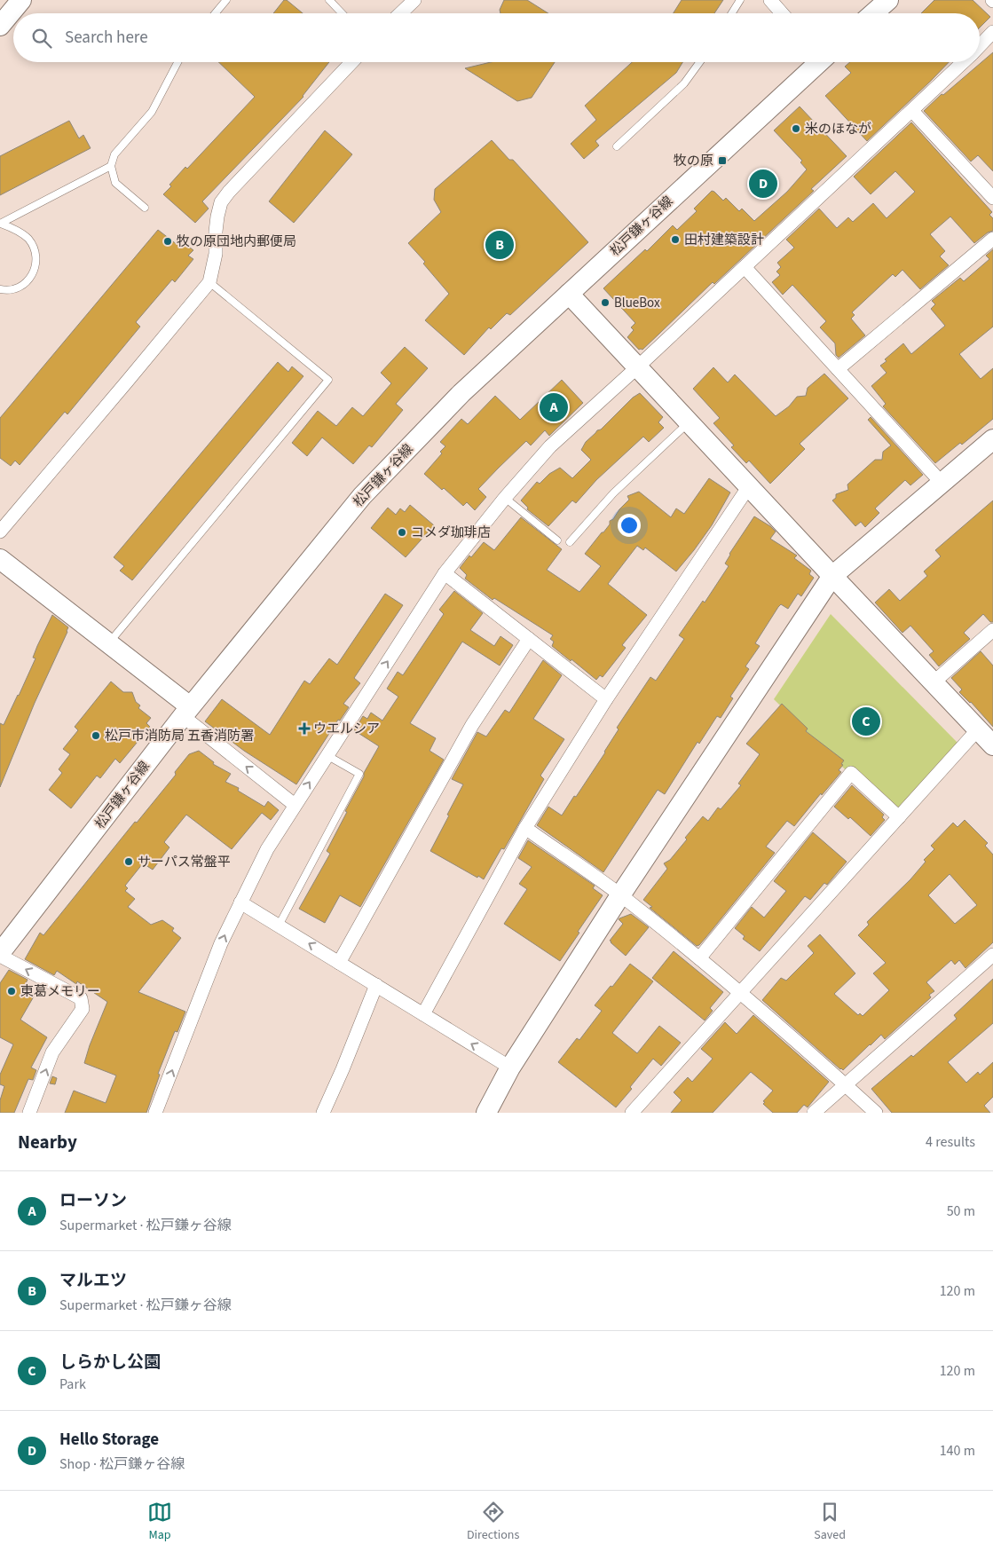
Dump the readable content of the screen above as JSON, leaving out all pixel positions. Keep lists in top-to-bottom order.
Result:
{
  "streets": {
    "street": ["松戸鎌ヶ谷線"]
  },
  "places": {
    "other": [
      "米のほなが",
      "田村建築設計",
      "牧の原団地内郵便局",
      "BlueBox",
      "コメダ珈琲店",
      "松戸市消防局 五香消防署",
      "サーパス常盤平",
      "東葛メモリー"
    ],
    "transit": ["牧の原"],
    "health": ["ウエルシア"]
  },
  "page": {
    "search": "Search here",
    "pins": [
      "D",
      "B",
      "A",
      "C"
    ],
    "heading": ["Nearby", "4 results"],
    "list": [
      {
        "mark": "A",
        "name": "ローソン",
        "note": "Supermarket · 松戸鎌ヶ谷線",
        "value": "50 m"
      },
      {
        "mark": "B",
        "name": "マルエツ",
        "note": "Supermarket · 松戸鎌ヶ谷線",
        "value": "120 m"
      },
      {
        "mark": "C",
        "name": "しらかし公園",
        "note": "Park",
        "value": "120 m"
      },
      {
        "mark": "D",
        "name": "Hello Storage",
        "note": "Shop · 松戸鎌ヶ谷線",
        "value": "140 m"
      }
    ],
    "nav": ["Map", "Directions", "Saved"]
  }
}
